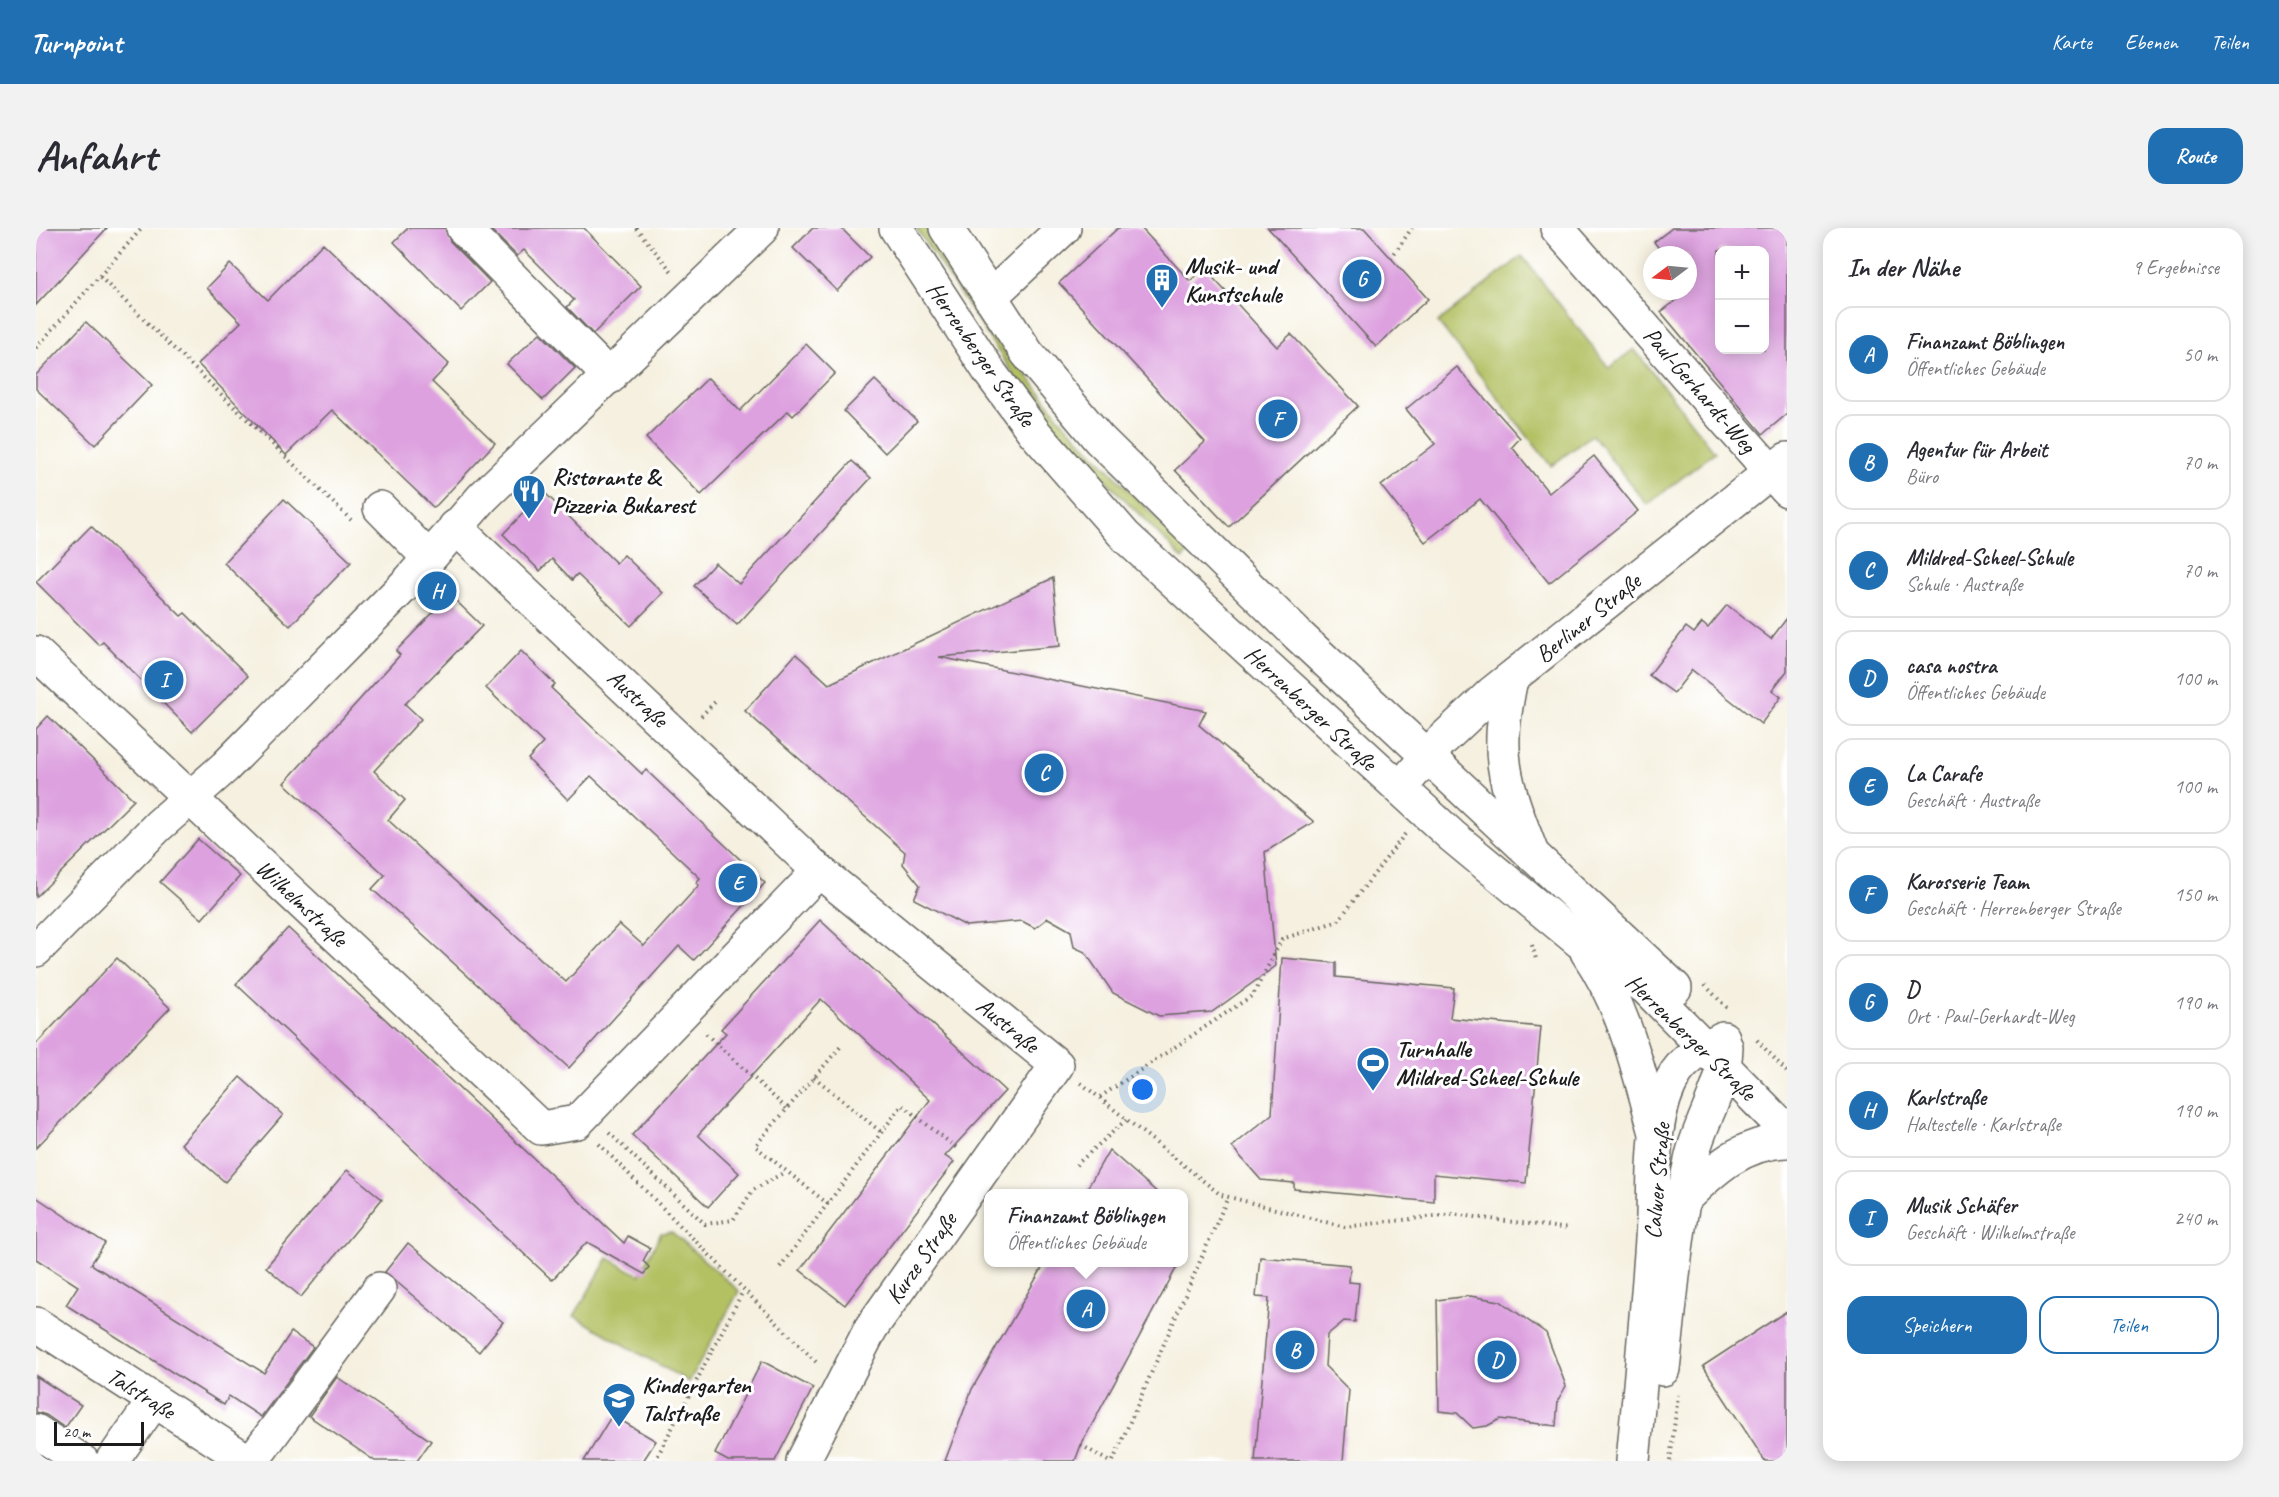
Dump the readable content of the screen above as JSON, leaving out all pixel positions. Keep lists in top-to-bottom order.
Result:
{
  "streets": {
    "street": [
      "Herrenberger Straße",
      "Paul-Gerhardt-Weg",
      "Berliner Straße",
      "Austraße",
      "Wilhelmstraße",
      "Calwer Straße",
      "Kurze Straße",
      "Talstraße"
    ]
  },
  "crossings": [
    ["Herrenberger Straße", "Berliner Straße"],
    ["Herrenberger Straße", "Calwer Straße"],
    ["Paul-Gerhardt-Weg", "Berliner Straße"],
    ["Austraße", "Kurze Straße"]
  ],
  "places": {
    "building": ["Musik- und Kunstschule"],
    "restaurant": ["Ristorante & Pizzeria Bukarest"],
    "sports": ["Turnhalle Mildred-Scheel-Schule"],
    "school or university": ["Kindergarten Talstraße"]
  },
  "scale_bar": "20 m",
  "north": "left",
  "page": {
    "header": "Turnpoint",
    "nav": ["Karte", "Ebenen", "Teilen"],
    "buttons": [
      "Route",
      ["Speichern", "Teilen"]
    ],
    "title": "Anfahrt",
    "heading": ["In der Nähe", "9 Ergebnisse"],
    "map_buttons": ["+", "−"],
    "pins": [
      "G",
      "F",
      "H",
      "I",
      "C",
      "E",
      "A",
      "B",
      "D"
    ],
    "list": [
      {
        "mark": "A",
        "name": "Finanzamt Böblingen",
        "note": "Öffentliches Gebäude",
        "value": "50 m"
      },
      {
        "mark": "B",
        "name": "Agentur für Arbeit",
        "note": "Büro",
        "value": "70 m"
      },
      {
        "mark": "C",
        "name": "Mildred-Scheel-Schule",
        "note": "Schule · Austraße",
        "value": "70 m"
      },
      {
        "mark": "D",
        "name": "casa nostra",
        "note": "Öffentliches Gebäude",
        "value": "100 m"
      },
      {
        "mark": "E",
        "name": "La Carafe",
        "note": "Geschäft · Austraße",
        "value": "100 m"
      },
      {
        "mark": "F",
        "name": "Karosserie Team",
        "note": "Geschäft · Herrenberger Straße",
        "value": "150 m"
      },
      {
        "mark": "G",
        "name": "D",
        "note": "Ort · Paul-Gerhardt-Weg",
        "value": "190 m"
      },
      {
        "mark": "H",
        "name": "Karlstraße",
        "note": "Haltestelle · Karlstraße",
        "value": "190 m"
      },
      {
        "mark": "I",
        "name": "Musik Schäfer",
        "note": "Geschäft · Wilhelmstraße",
        "value": "240 m"
      }
    ],
    "popup": ["Finanzamt Böblingen", "Öffentliches Gebäude"],
    "scale": "20 m"
  }
}
